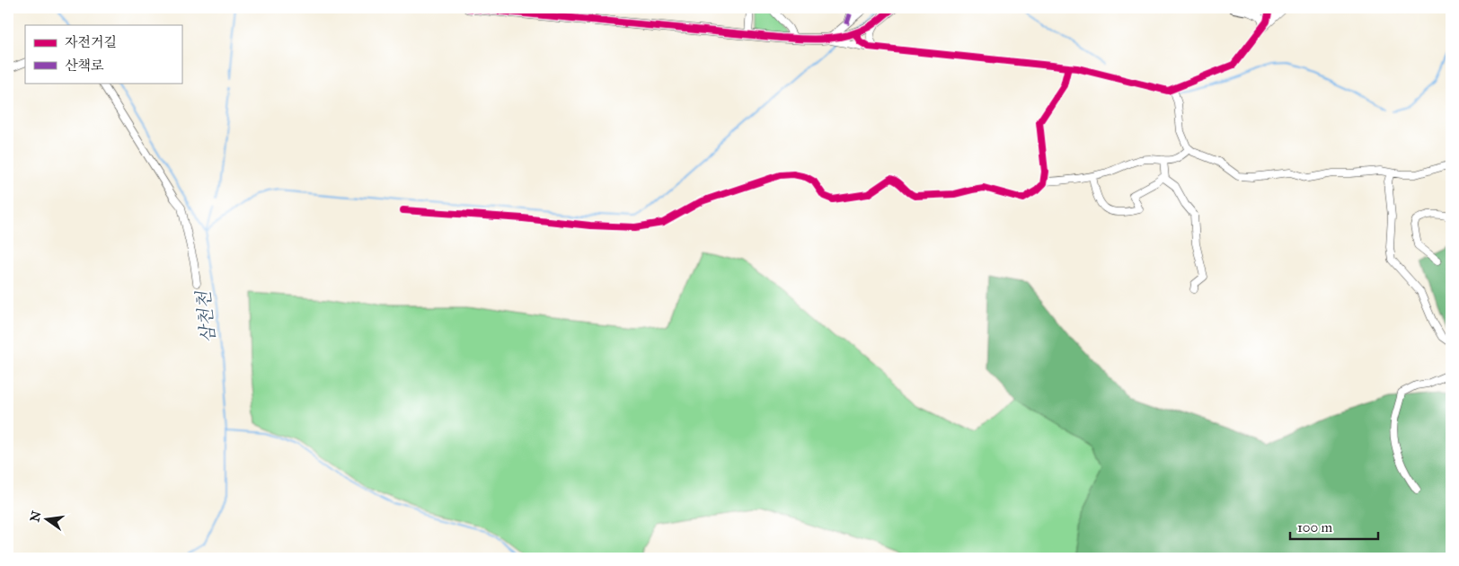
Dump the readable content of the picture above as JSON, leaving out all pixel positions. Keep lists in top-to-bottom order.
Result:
{
  "water": ["삼천천"],
  "legend": ["자전거길", "산책로"],
  "scale_bar": "100 m",
  "north": "left"
}
